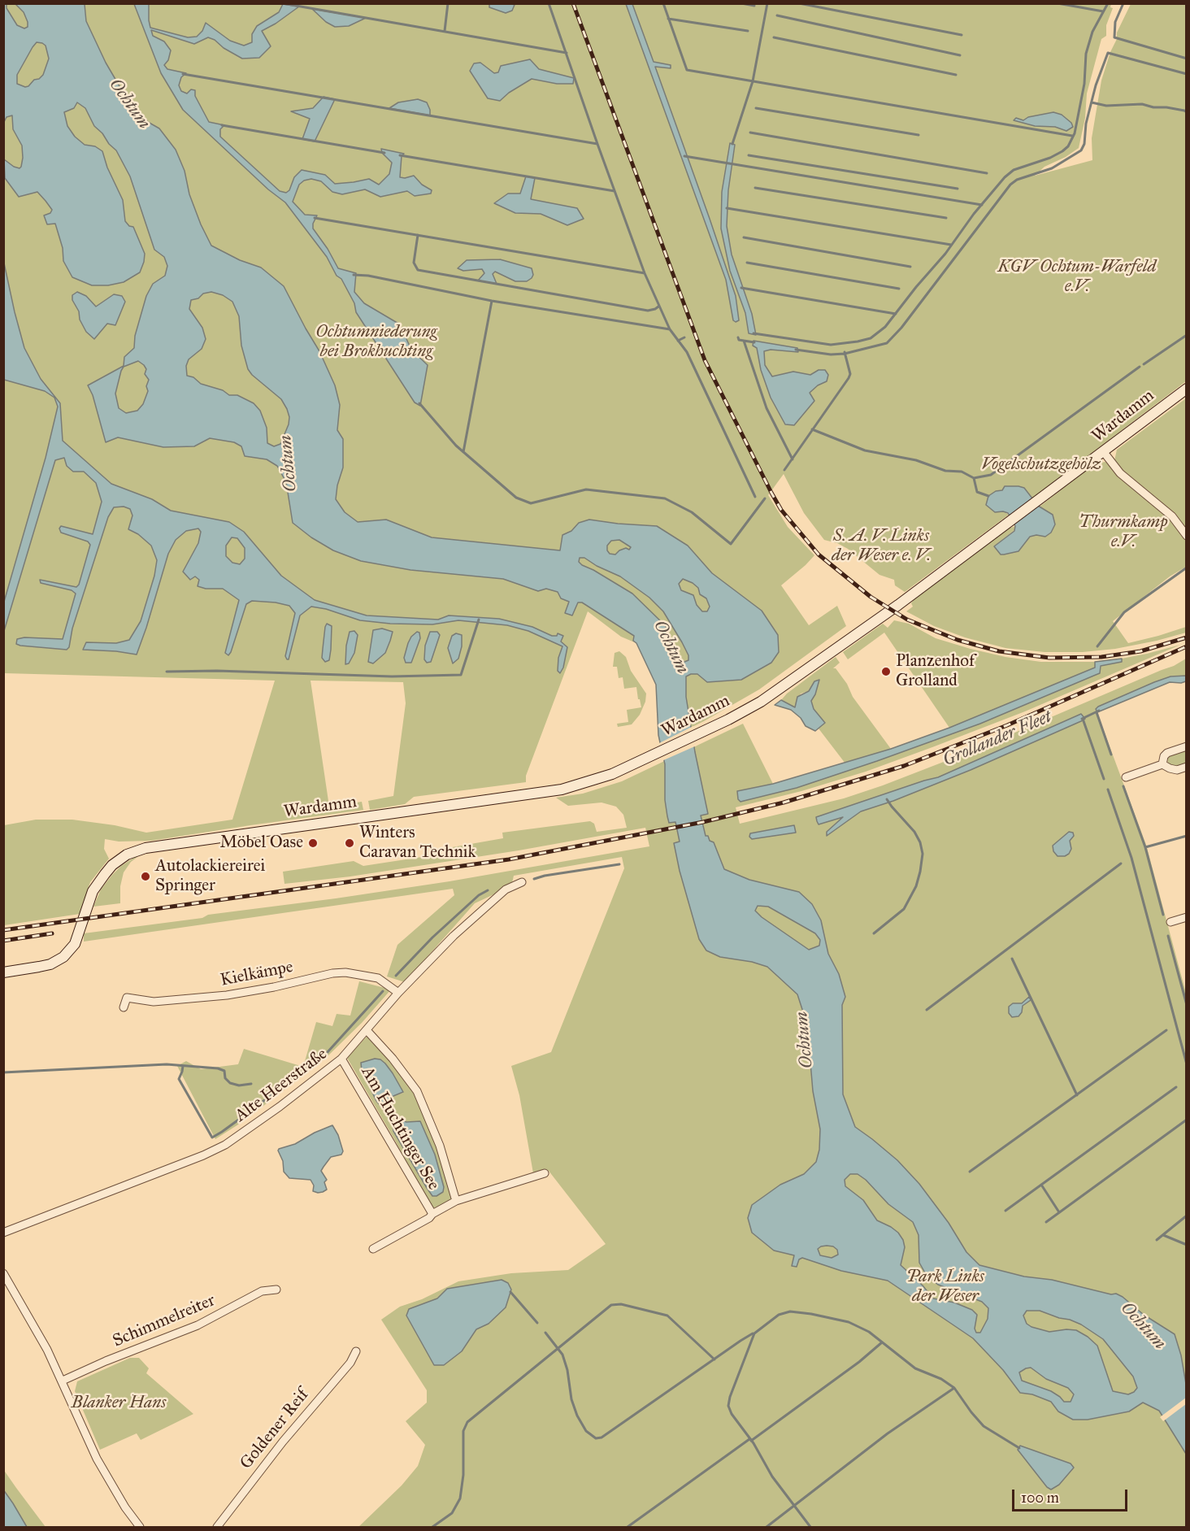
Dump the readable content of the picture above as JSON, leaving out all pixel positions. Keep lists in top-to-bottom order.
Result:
{
  "streets": {
    "street": [
      "Wardamm",
      "Kielkämpe",
      "Alte Heerstraße",
      "Am Huchtinger See",
      "Schimmelreiter",
      "Goldener Reif"
    ]
  },
  "crossings": [
    ["Kielkämpe", "Alte Heerstraße"],
    ["Alte Heerstraße", "Am Huchtinger See"]
  ],
  "water": ["Ochtum", "Grollander Fleet"],
  "parks": [
    "KGV Ochtum-Warfeld e.V.",
    "Ochtumniederung bei Brokhuchting",
    "Vogelschutzgehölz",
    "Thurmkamp e.V.",
    "S. A. V. Links der Weser e. V.",
    "Park Links der Weser",
    "Blanker Hans"
  ],
  "places": [
    "Planzenhof Grolland",
    "Möbel Oase",
    "Winters Caravan Technik",
    "Autolackiereirei Springer"
  ],
  "scale_bar": "100 m"
}
